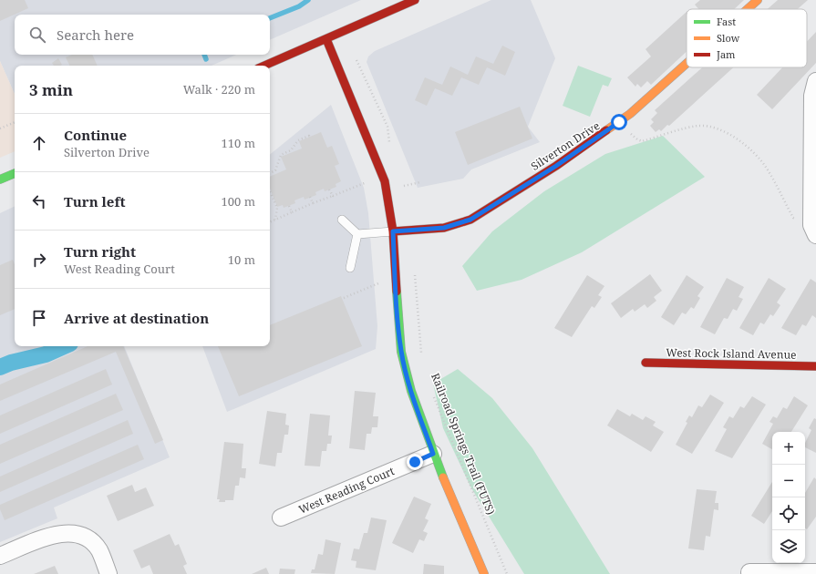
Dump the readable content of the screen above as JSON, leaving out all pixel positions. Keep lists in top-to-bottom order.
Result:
{
  "streets": {
    "street": ["Silverton Drive", "West Rock Island Avenue", "West Reading Court"],
    "path": ["Railroad Springs Trail (FUTS)"]
  },
  "legend": ["Fast", "Slow", "Jam"],
  "page": {
    "search": "Search here",
    "heading": ["3 min", "Walk · 220 m"],
    "list": [
      ["Continue", "Silverton Drive", "110 m"],
      ["Turn left", "100 m"],
      ["Turn right", "West Reading Court", "10 m"],
      "Arrive at destination"
    ],
    "map_buttons": ["+", "−"]
  }
}
